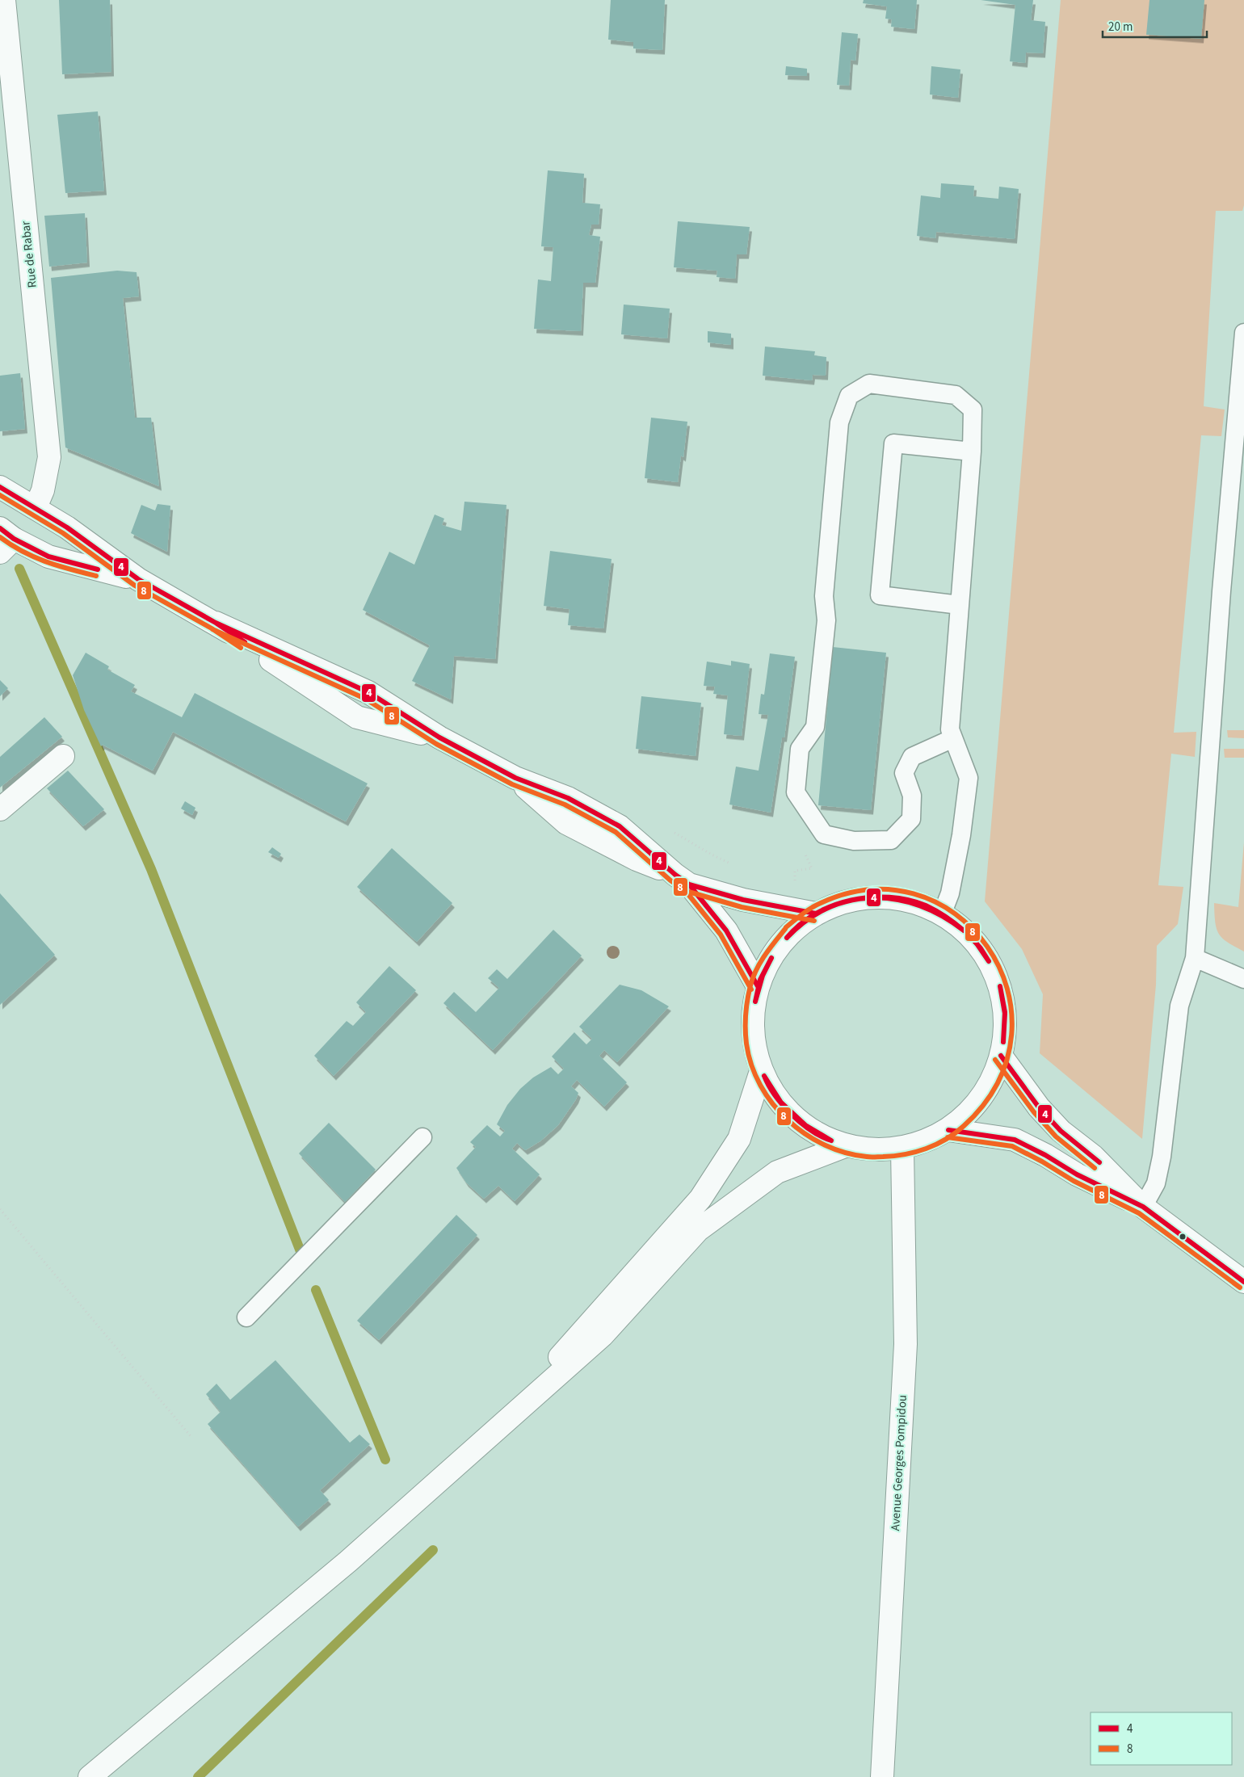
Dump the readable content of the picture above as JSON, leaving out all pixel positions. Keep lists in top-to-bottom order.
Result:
{
  "streets": {
    "main road": ["Rue de Rabar", "Avenue Georges Pompidou"]
  },
  "lines": ["transit line 4", "transit line 8"],
  "legend": ["4", "8"],
  "scale_bar": "20 m"
}
